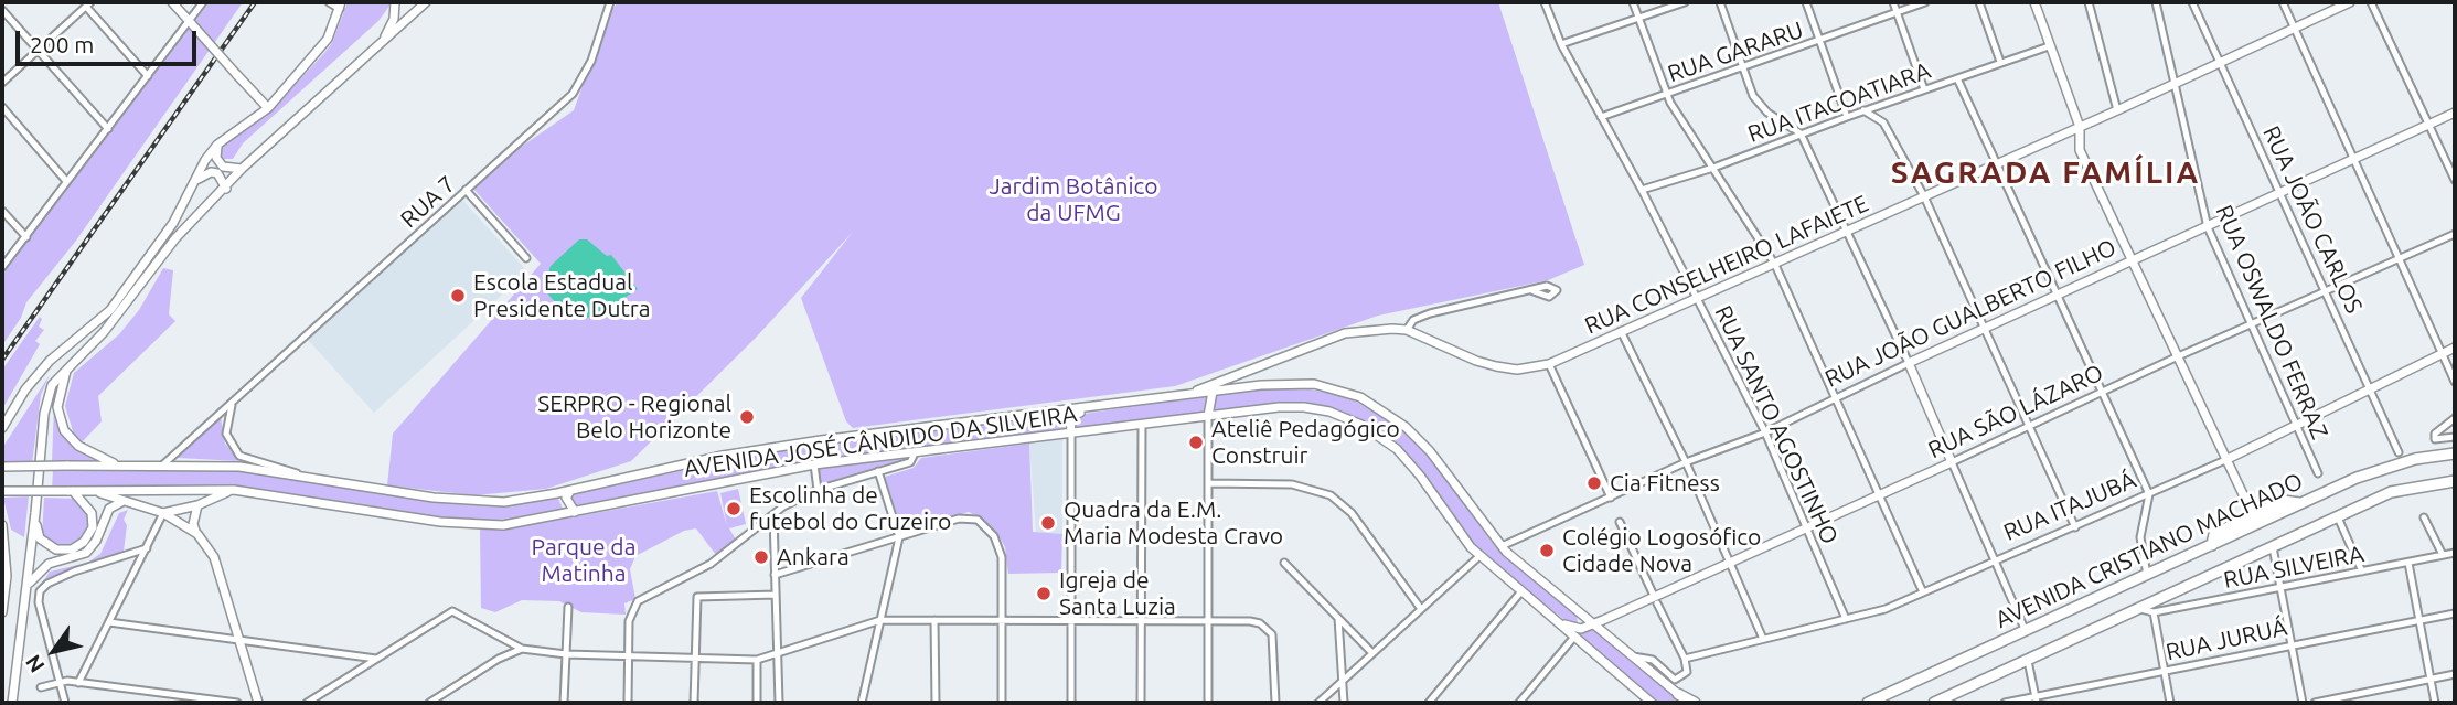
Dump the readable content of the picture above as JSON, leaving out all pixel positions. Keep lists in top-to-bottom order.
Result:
{
  "streets": {
    "highway": ["AVENIDA CRISTIANO MACHADO"],
    "main road": [
      "RUA CONSELHEIRO LAFAIETE",
      "RUA JOÃO GUALBERTO FILHO",
      "RUA SÃO LÁZARO",
      "AVENIDA JOSÉ CÂNDIDO DA SILVEIRA",
      "RUA ITAJUBÁ"
    ],
    "street": [
      "RUA GARARU",
      "RUA ITACOATIARA",
      "RUA 7",
      "RUA JOÃO CARLOS",
      "RUA OSWALDO FERRAZ",
      "RUA SANTO AGOSTINHO",
      "RUA SILVEIRA",
      "RUA JURUÁ"
    ]
  },
  "crossings": [
    ["RUA GARARU", "RUA SANTO AGOSTINHO"],
    ["RUA ITACOATIARA", "RUA SANTO AGOSTINHO"],
    ["RUA 7", "AVENIDA JOSÉ CÂNDIDO DA SILVEIRA"],
    ["RUA JOÃO CARLOS", "RUA CONSELHEIRO LAFAIETE"],
    ["RUA JOÃO CARLOS", "RUA JOÃO GUALBERTO FILHO"],
    ["RUA JOÃO CARLOS", "RUA SÃO LÁZARO"],
    ["RUA JOÃO CARLOS", "RUA ITAJUBÁ"],
    ["RUA CONSELHEIRO LAFAIETE", "RUA OSWALDO FERRAZ"],
    ["RUA CONSELHEIRO LAFAIETE", "RUA SANTO AGOSTINHO"],
    ["RUA CONSELHEIRO LAFAIETE", "AVENIDA JOSÉ CÂNDIDO DA SILVEIRA"],
    ["RUA JOÃO GUALBERTO FILHO", "RUA OSWALDO FERRAZ"],
    ["RUA JOÃO GUALBERTO FILHO", "RUA SANTO AGOSTINHO"],
    ["RUA JOÃO GUALBERTO FILHO", "AVENIDA JOSÉ CÂNDIDO DA SILVEIRA"],
    ["RUA OSWALDO FERRAZ", "RUA SÃO LÁZARO"],
    ["RUA OSWALDO FERRAZ", "RUA ITAJUBÁ"],
    ["RUA SÃO LÁZARO", "RUA SANTO AGOSTINHO"],
    ["RUA SÃO LÁZARO", "AVENIDA JOSÉ CÂNDIDO DA SILVEIRA"],
    ["RUA SANTO AGOSTINHO", "RUA ITAJUBÁ"],
    ["AVENIDA JOSÉ CÂNDIDO DA SILVEIRA", "RUA ITAJUBÁ"],
    ["AVENIDA CRISTIANO MACHADO", "RUA SILVEIRA"]
  ],
  "districts": ["SAGRADA FAMÍLIA"],
  "parks": ["Jardim Botânico da UFMG", "Parque da Matinha"],
  "places": [
    "Escola Estadual Presidente Dutra",
    "SERPRO - Regional Belo Horizonte",
    "Ateliê Pedagógico Construir",
    "Cia Fitness",
    "Escolinha de futebol do Cruzeiro",
    "Quadra da E.M. Maria Modesta Cravo",
    "Colégio Logosófico Cidade Nova",
    "Ankara",
    "Igreja de Santa Luzia"
  ],
  "scale_bar": "200 m",
  "north": "bottom left"
}
